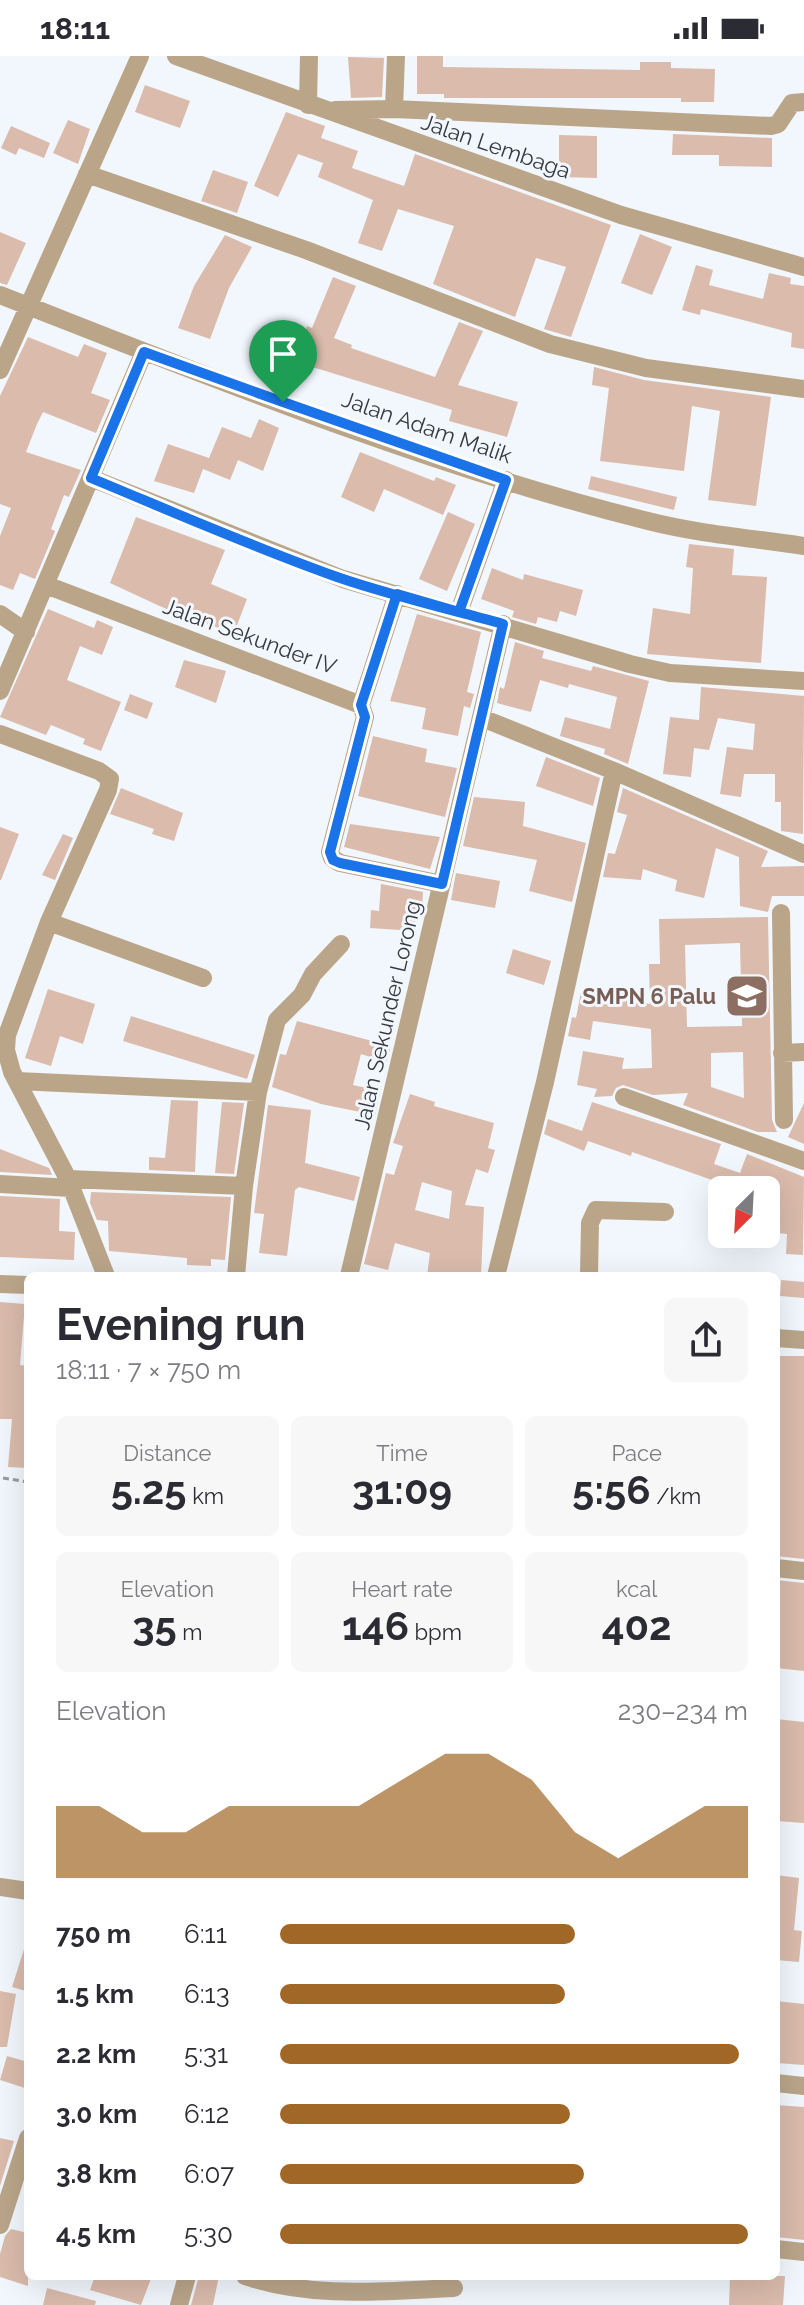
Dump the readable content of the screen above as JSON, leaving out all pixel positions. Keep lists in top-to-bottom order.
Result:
{
  "streets": {
    "street": [
      "Jalan Lembaga",
      "Jalan Adam Malik",
      "Jalan Sekunder IV",
      "Jalan Sekunder Lorong"
    ]
  },
  "places": {
    "school or university": ["SMPN 6 Palu"]
  },
  "north": "bottom left",
  "page": {
    "status": "18:11",
    "heading": ["Evening run", "18:11 · 7 × 750 m"],
    "stats": [
      ["Distance", "5.25 km"],
      ["Time", "31:09"],
      ["Pace", "5:56 /km"],
      ["Elevation", "35 m"],
      ["Heart rate", "146 bpm"],
      ["kcal", "402"]
    ],
    "chart": ["Elevation", "230–234 m"],
    "list": [
      {
        "name": "750 m",
        "note": "6:11"
      },
      {
        "name": "1.5 km",
        "note": "6:13"
      },
      {
        "name": "2.2 km",
        "note": "5:31"
      },
      {
        "name": "3.0 km",
        "note": "6:12"
      },
      {
        "name": "3.8 km",
        "note": "6:07"
      },
      {
        "name": "4.5 km",
        "note": "5:30"
      }
    ]
  }
}
